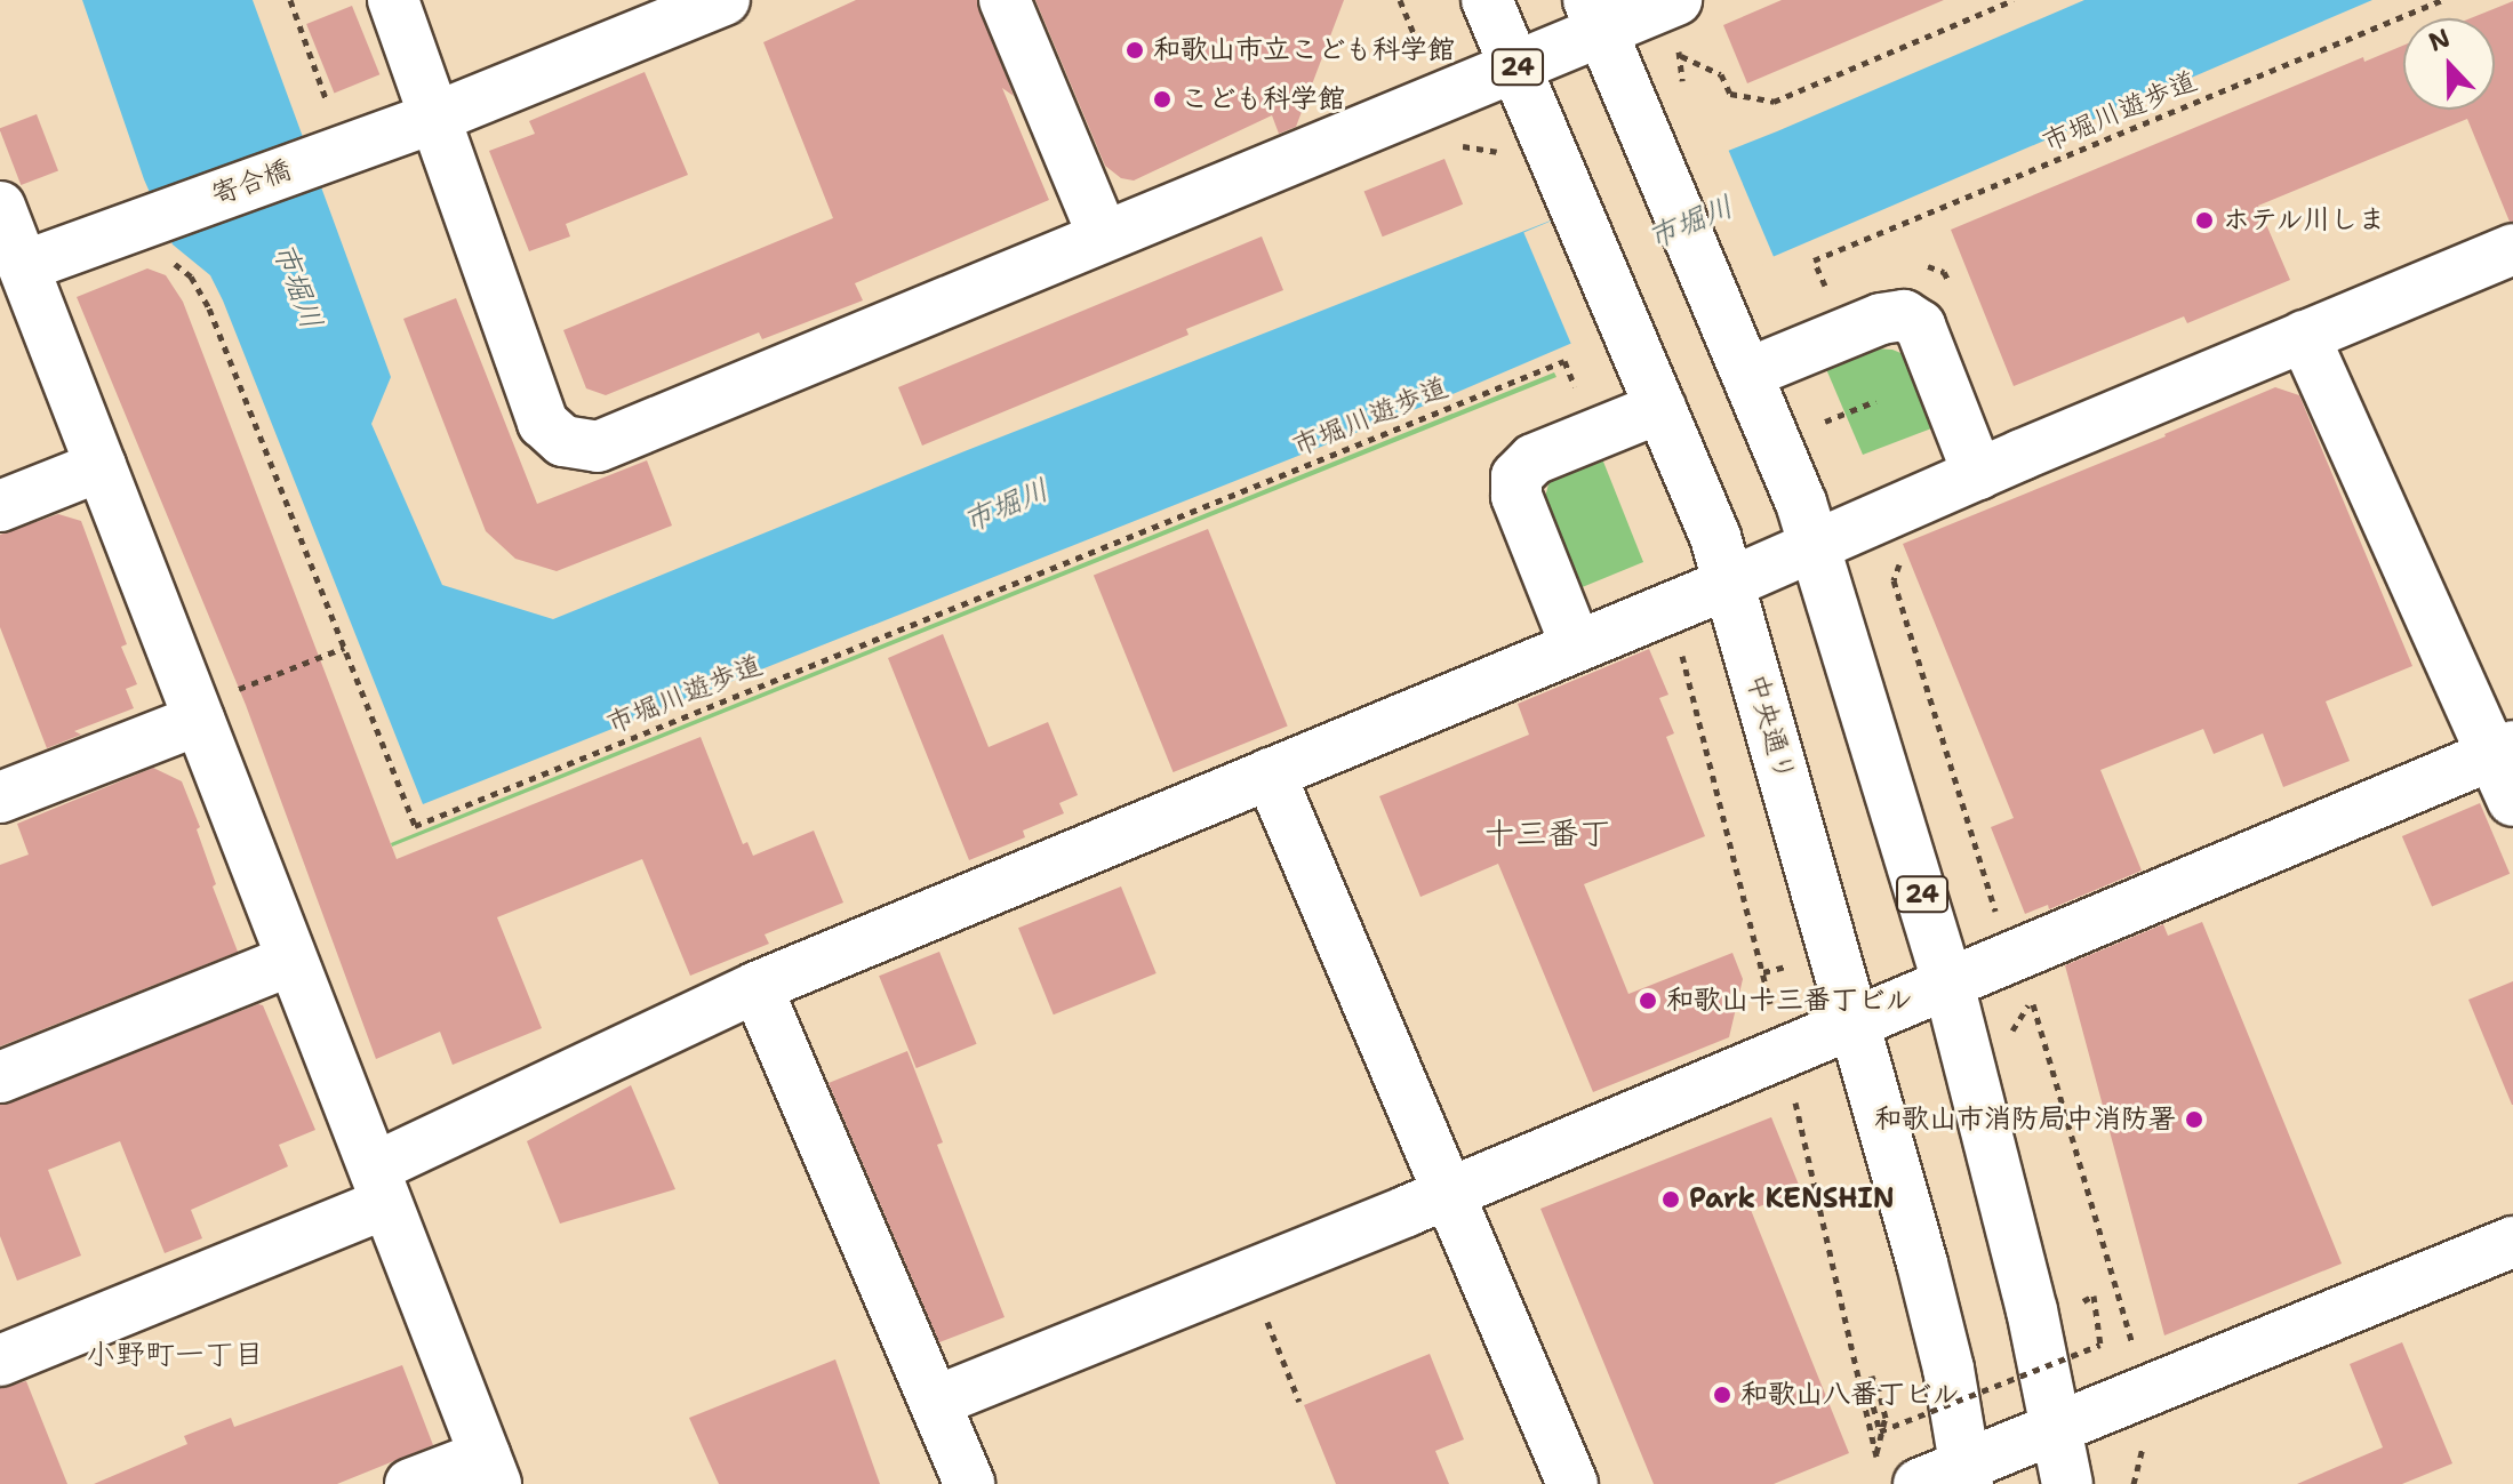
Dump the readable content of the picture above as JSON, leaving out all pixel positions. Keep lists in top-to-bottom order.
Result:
{
  "streets": {
    "main road": ["24", "寄合橋", "中央通り"],
    "path": ["市堀川遊歩道"]
  },
  "crossings": [
    ["市堀川遊歩道", "寄合橋"]
  ],
  "districts": ["十三番丁", "小野町一丁目"],
  "water": ["市堀川"],
  "places": [
    "和歌山市立こども科学館",
    "こども科学館",
    "ホテル川しま",
    "和歌山十三番丁ビル",
    "和歌山市消防局中消防署",
    "Park KENSHIN",
    "和歌山八番丁ビル"
  ],
  "north": "top"
}
